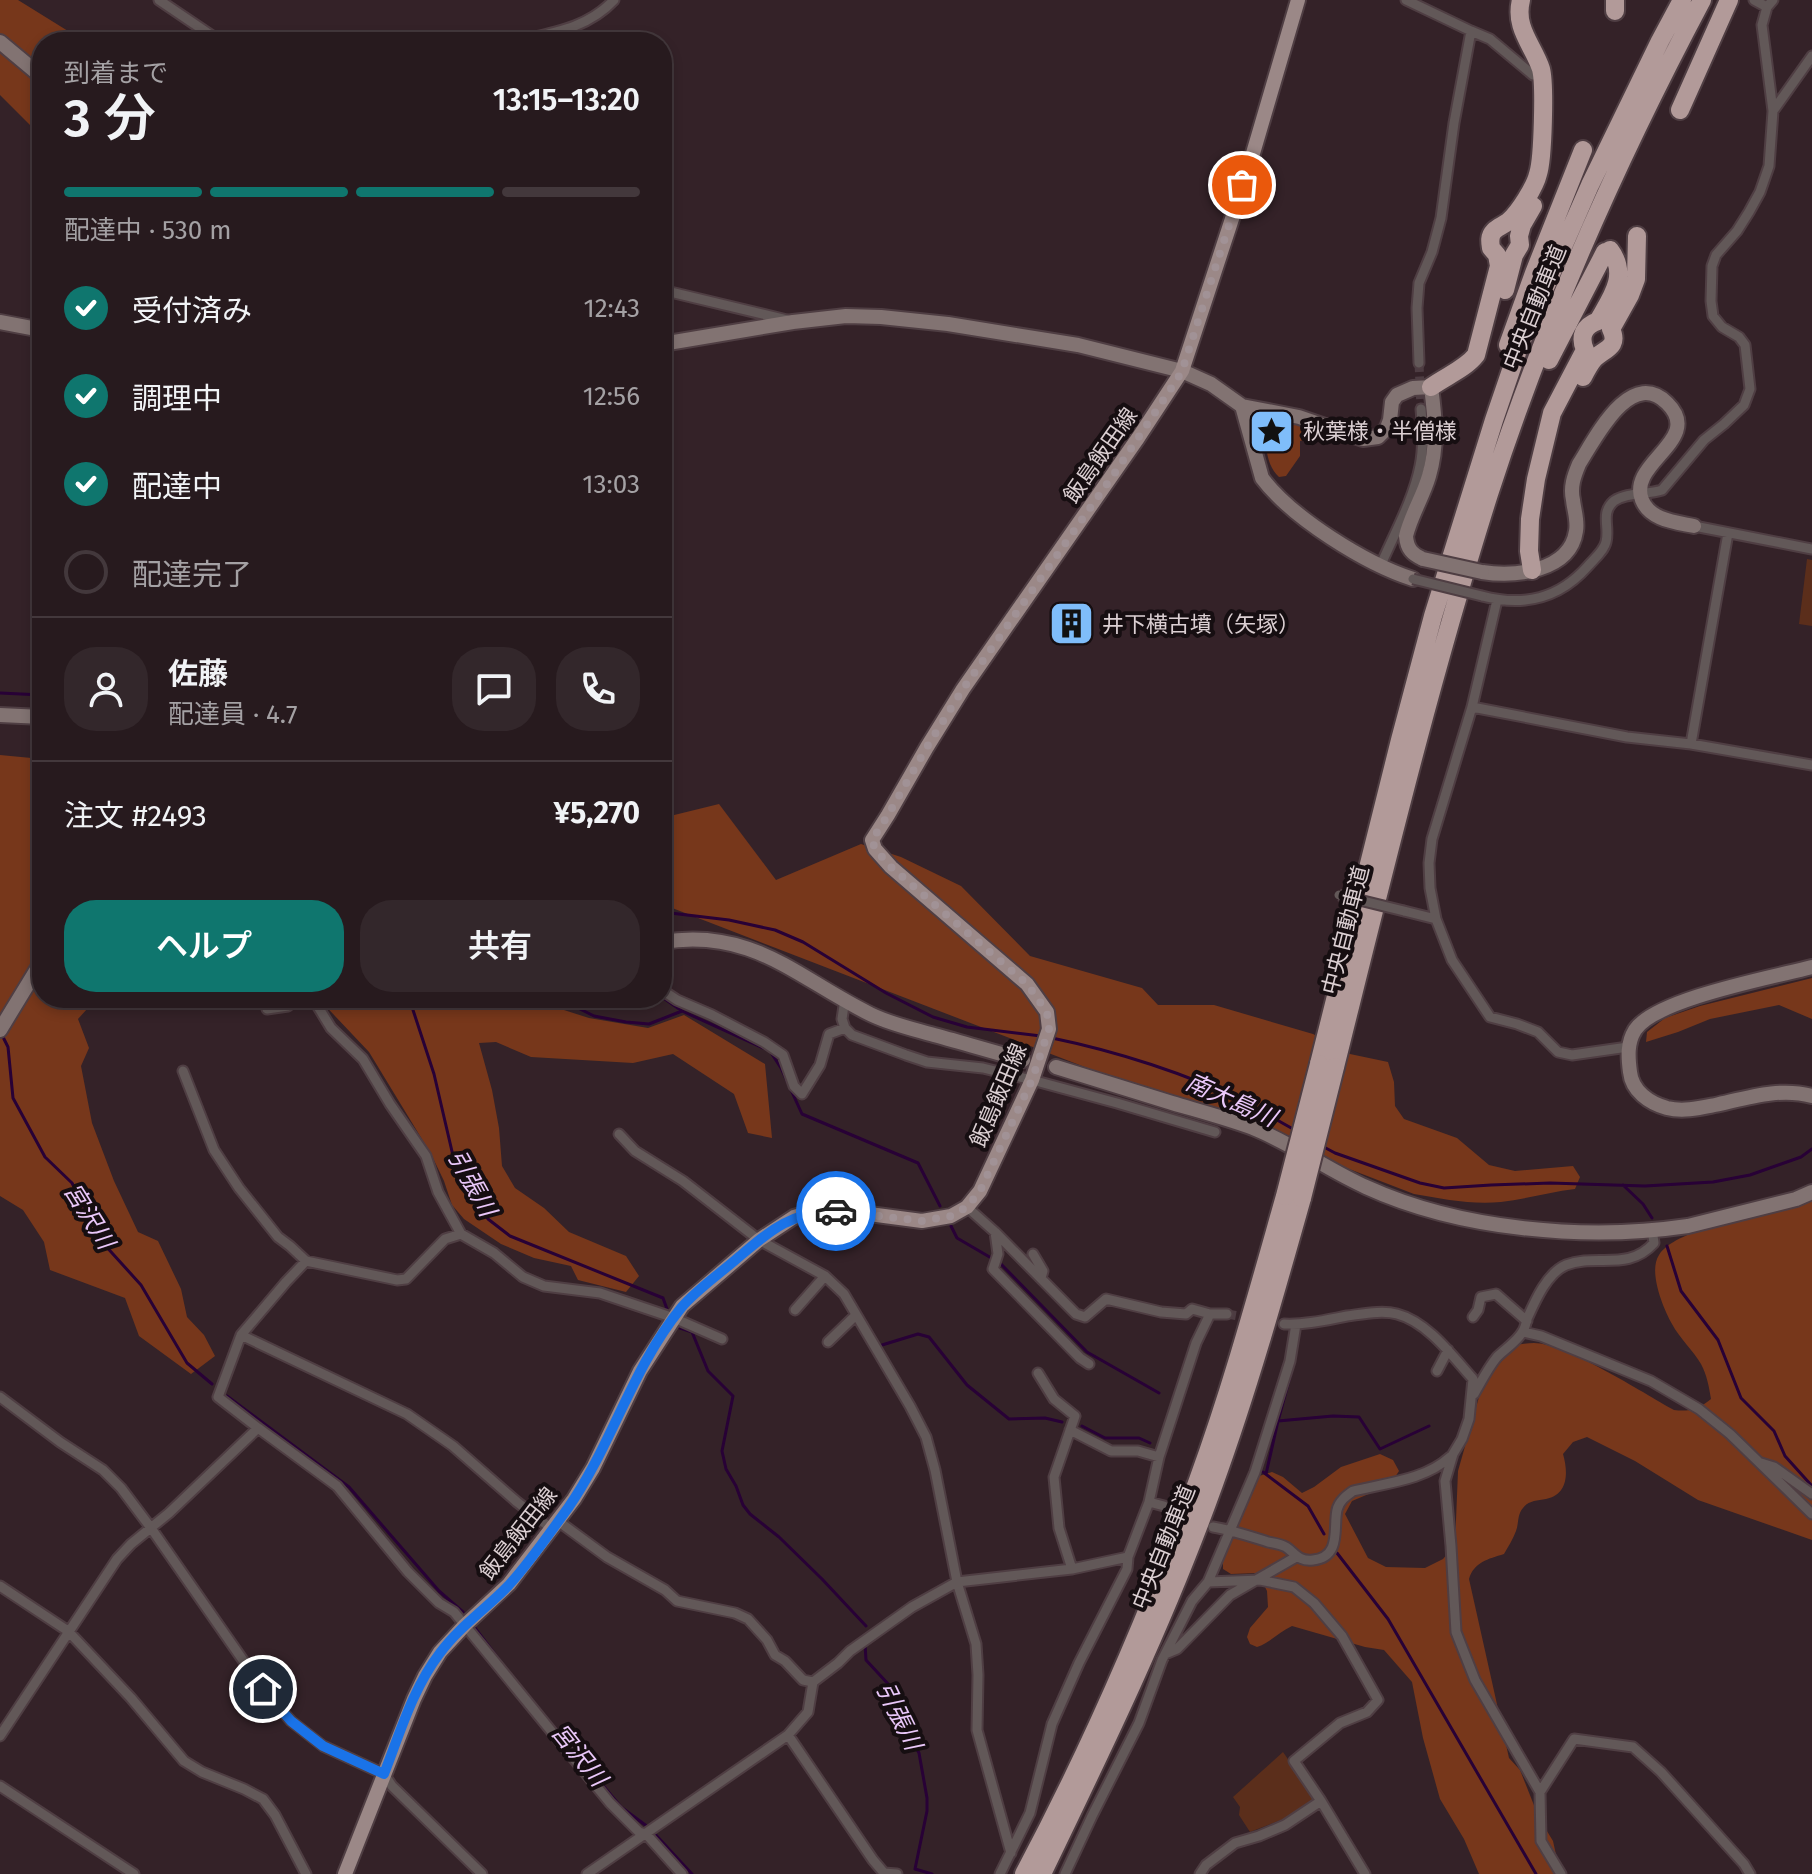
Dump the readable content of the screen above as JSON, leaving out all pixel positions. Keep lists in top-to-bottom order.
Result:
{
  "streets": {
    "highway": ["中央自動車道"],
    "main road": ["飯島飯田線"]
  },
  "water": ["南大島川", "引張川", "宮沢川"],
  "places": {
    "place": ["秋葉様・半僧様"],
    "building": ["井下横古墳（矢塚）"]
  },
  "page": {
    "heading": ["3 分", "到着まで", "13:15–13:20"],
    "panel": [
      "佐藤",
      "配達員 · 4.7",
      "注文 #2493",
      "¥5,270"
    ],
    "bar": "配達中 · 530 m",
    "list": [
      ["受付済み", "12:43"],
      ["調理中", "12:56"],
      ["配達中", "13:03"],
      "配達完了"
    ],
    "buttons": ["ヘルプ", "共有"]
  }
}
